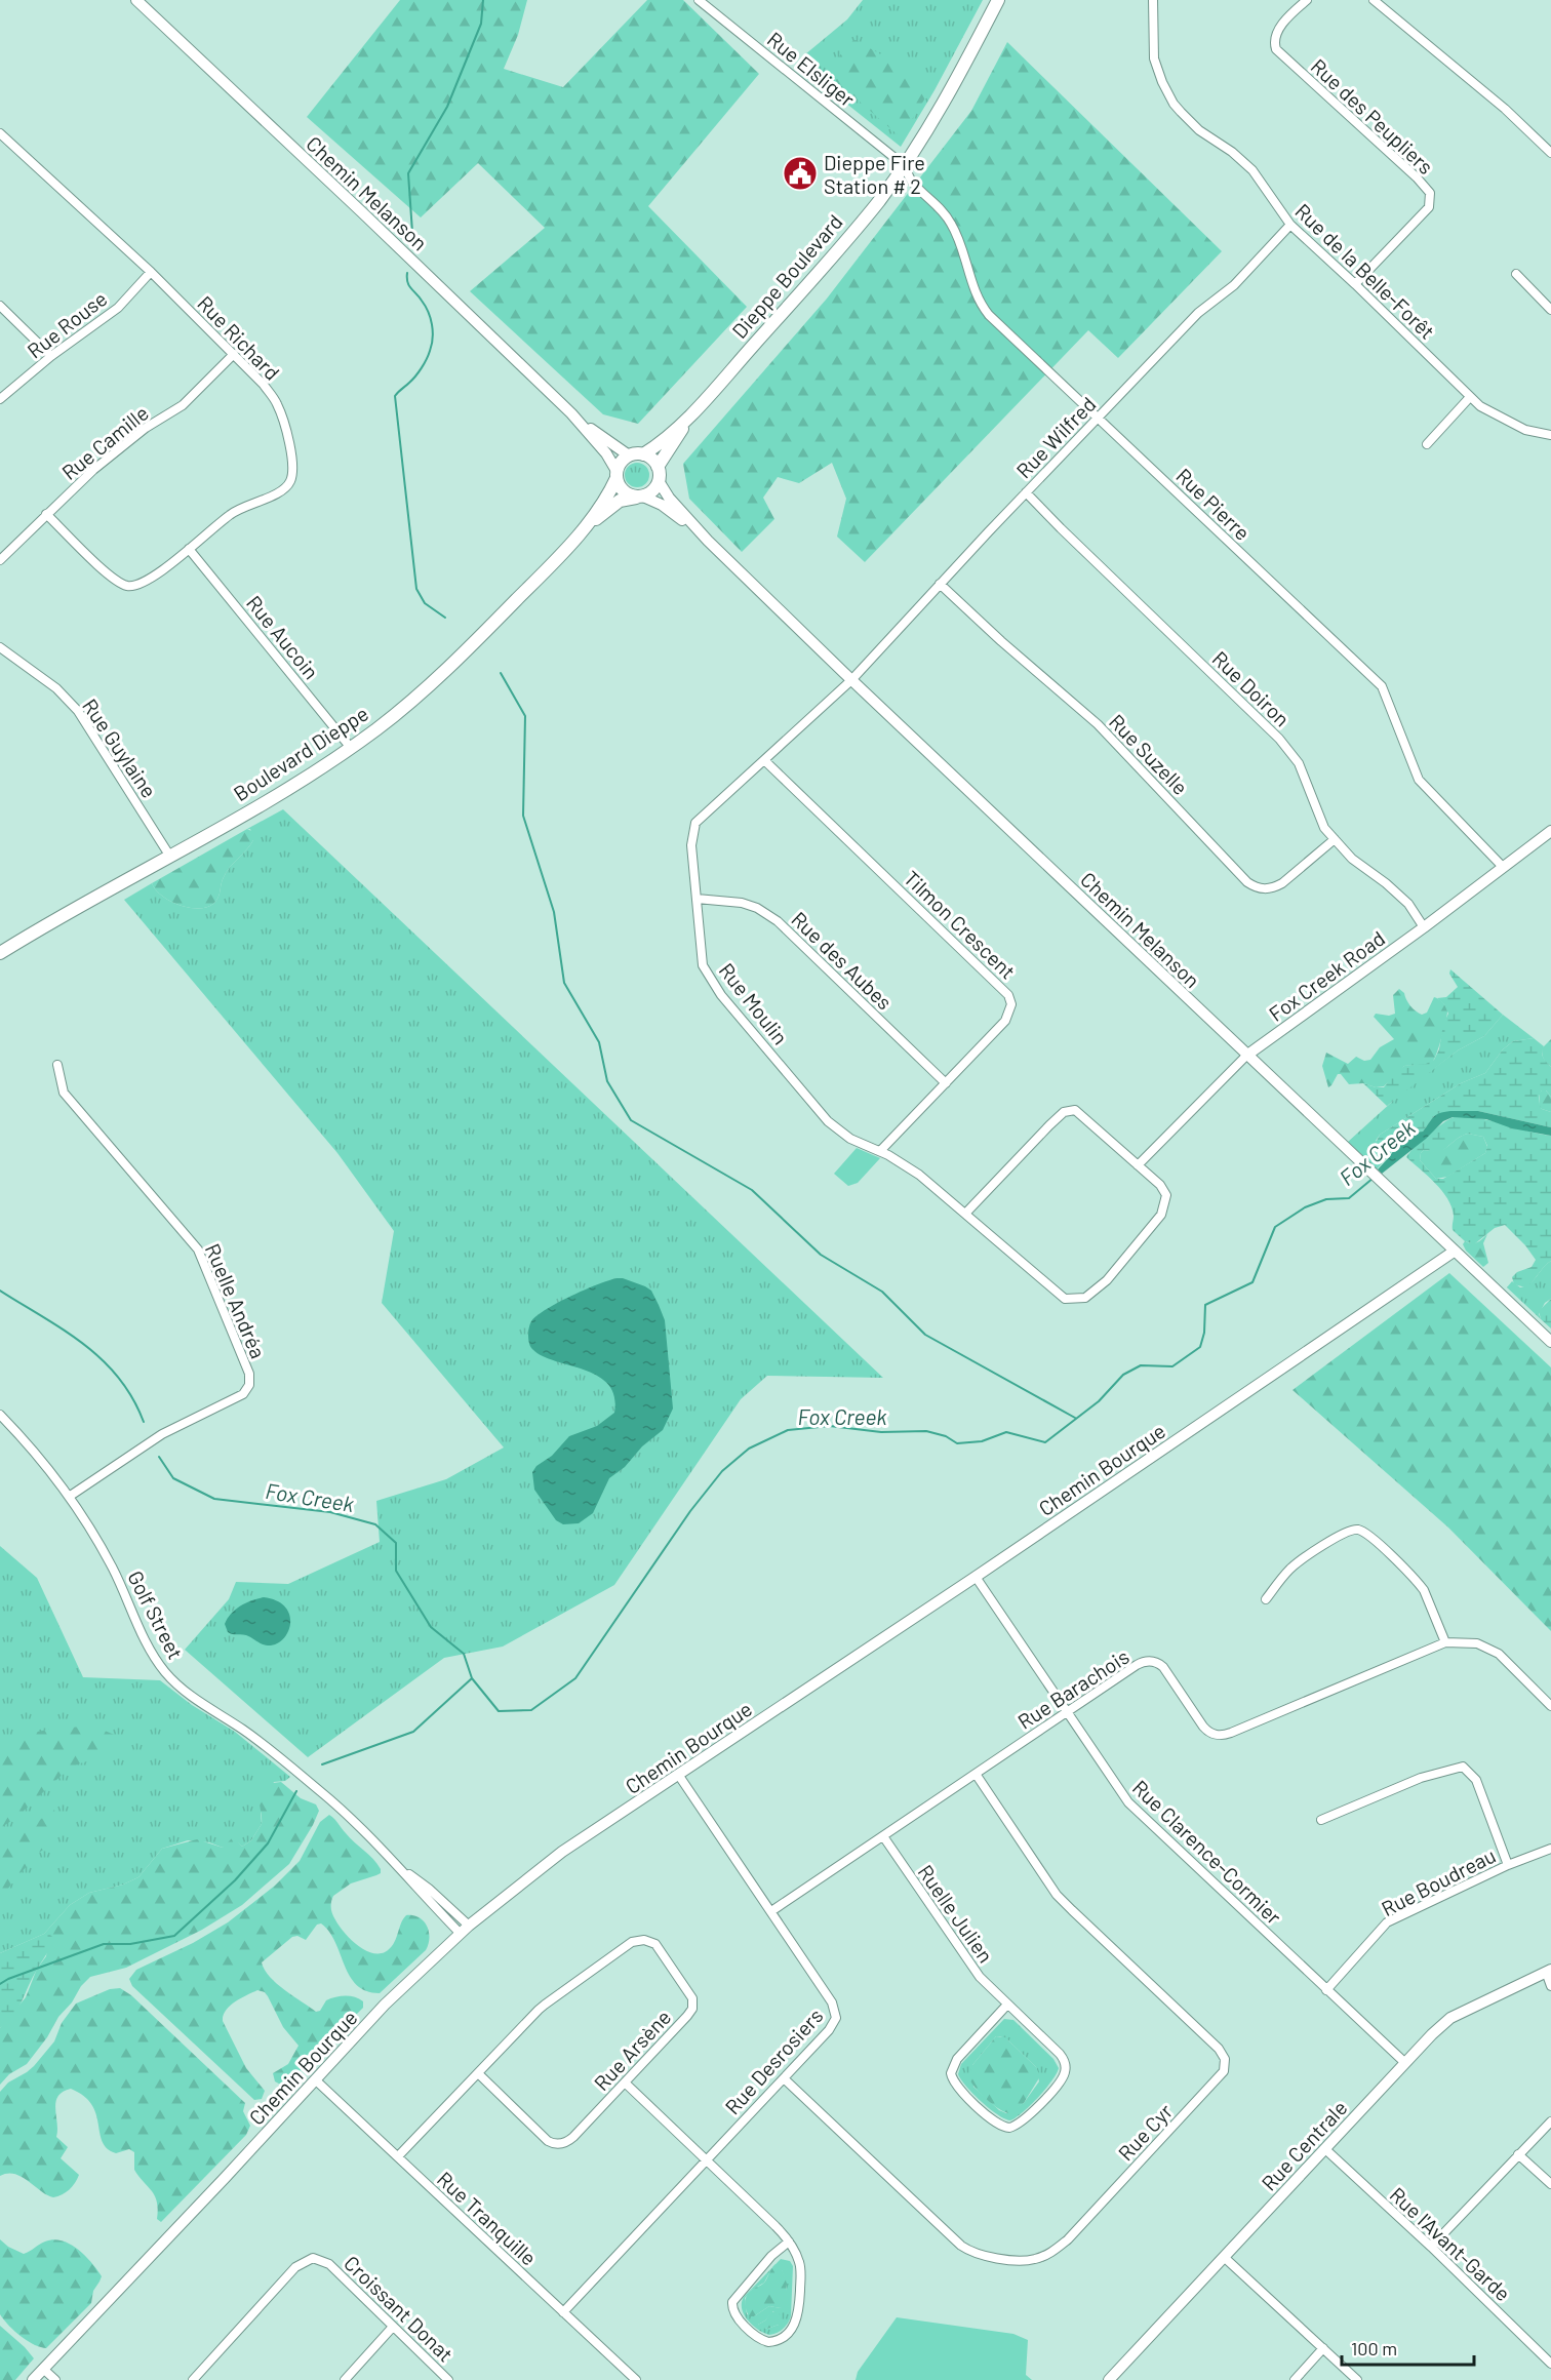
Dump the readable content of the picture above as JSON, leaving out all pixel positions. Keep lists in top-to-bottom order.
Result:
{
  "streets": {
    "main road": ["Dieppe Boulevard", "Boulevard Dieppe"],
    "street": [
      "Rue Elsliger",
      "Rue des Peupliers",
      "Chemin Melanson",
      "Rue de la Belle-Forêt",
      "Rue Rouse",
      "Rue Richard",
      "Rue Wilfred",
      "Rue Camille",
      "Rue Pierre",
      "Rue Aucoin",
      "Rue Doiron",
      "Rue Guylaine",
      "Rue Suzelle",
      "Tilmon Crescent",
      "Rue des Aubes",
      "Fox Creek Road",
      "Rue Moulin",
      "Ruelle Andréa",
      "Chemin Bourque",
      "Golf Street",
      "Rue Barachois",
      "Rue Clarence-Cormier",
      "Rue Boudreau",
      "Ruelle Julien",
      "Rue Arsène",
      "Rue Desrosiers",
      "Rue Cyr",
      "Rue Centrale",
      "Rue Tranquille",
      "Rue l'Avant-Garde",
      "Croissant Donat"
    ]
  },
  "crossings": [
    ["Rue Elsliger", "Dieppe Boulevard"],
    ["Rue Elsliger", "Rue Pierre"],
    ["Rue des Peupliers", "Rue de la Belle-Forêt"],
    ["Chemin Melanson", "Rue Wilfred"],
    ["Chemin Melanson", "Fox Creek Road"],
    ["Chemin Melanson", "Rue Moulin"],
    ["Chemin Melanson", "Chemin Bourque"],
    ["Rue de la Belle-Forêt", "Rue Wilfred"],
    ["Dieppe Boulevard", "Rue Pierre"],
    ["Rue Rouse", "Rue Richard"],
    ["Rue Richard", "Rue Camille"],
    ["Rue Richard", "Rue Aucoin"],
    ["Rue Wilfred", "Rue Pierre"],
    ["Rue Wilfred", "Rue Doiron"],
    ["Rue Wilfred", "Rue Suzelle"],
    ["Rue Wilfred", "Rue Moulin"],
    ["Rue Pierre", "Fox Creek Road"],
    ["Rue Aucoin", "Boulevard Dieppe"],
    ["Rue Doiron", "Rue Suzelle"],
    ["Rue Doiron", "Fox Creek Road"],
    ["Rue Guylaine", "Boulevard Dieppe"],
    ["Tilmon Crescent", "Rue des Aubes"],
    ["Tilmon Crescent", "Rue Moulin"],
    ["Rue des Aubes", "Rue Moulin"],
    ["Fox Creek Road", "Rue Moulin"],
    ["Ruelle Andréa", "Golf Street"],
    ["Chemin Bourque", "Golf Street"],
    ["Chemin Bourque", "Rue Clarence-Cormier"],
    ["Chemin Bourque", "Rue Desrosiers"],
    ["Chemin Bourque", "Rue Tranquille"],
    ["Rue Barachois", "Rue Clarence-Cormier"],
    ["Rue Barachois", "Ruelle Julien"],
    ["Rue Barachois", "Rue Desrosiers"],
    ["Rue Barachois", "Rue Cyr"],
    ["Rue Clarence-Cormier", "Rue Boudreau"],
    ["Rue Clarence-Cormier", "Rue Centrale"],
    ["Rue Arsène", "Rue Tranquille"],
    ["Rue Desrosiers", "Rue Cyr"],
    ["Rue Desrosiers", "Rue Tranquille"],
    ["Rue Centrale", "Rue l'Avant-Garde"]
  ],
  "water": ["Fox Creek"],
  "places": {
    "public building": ["Dieppe Fire Station # 2"]
  },
  "scale_bar": "100 m"
}
